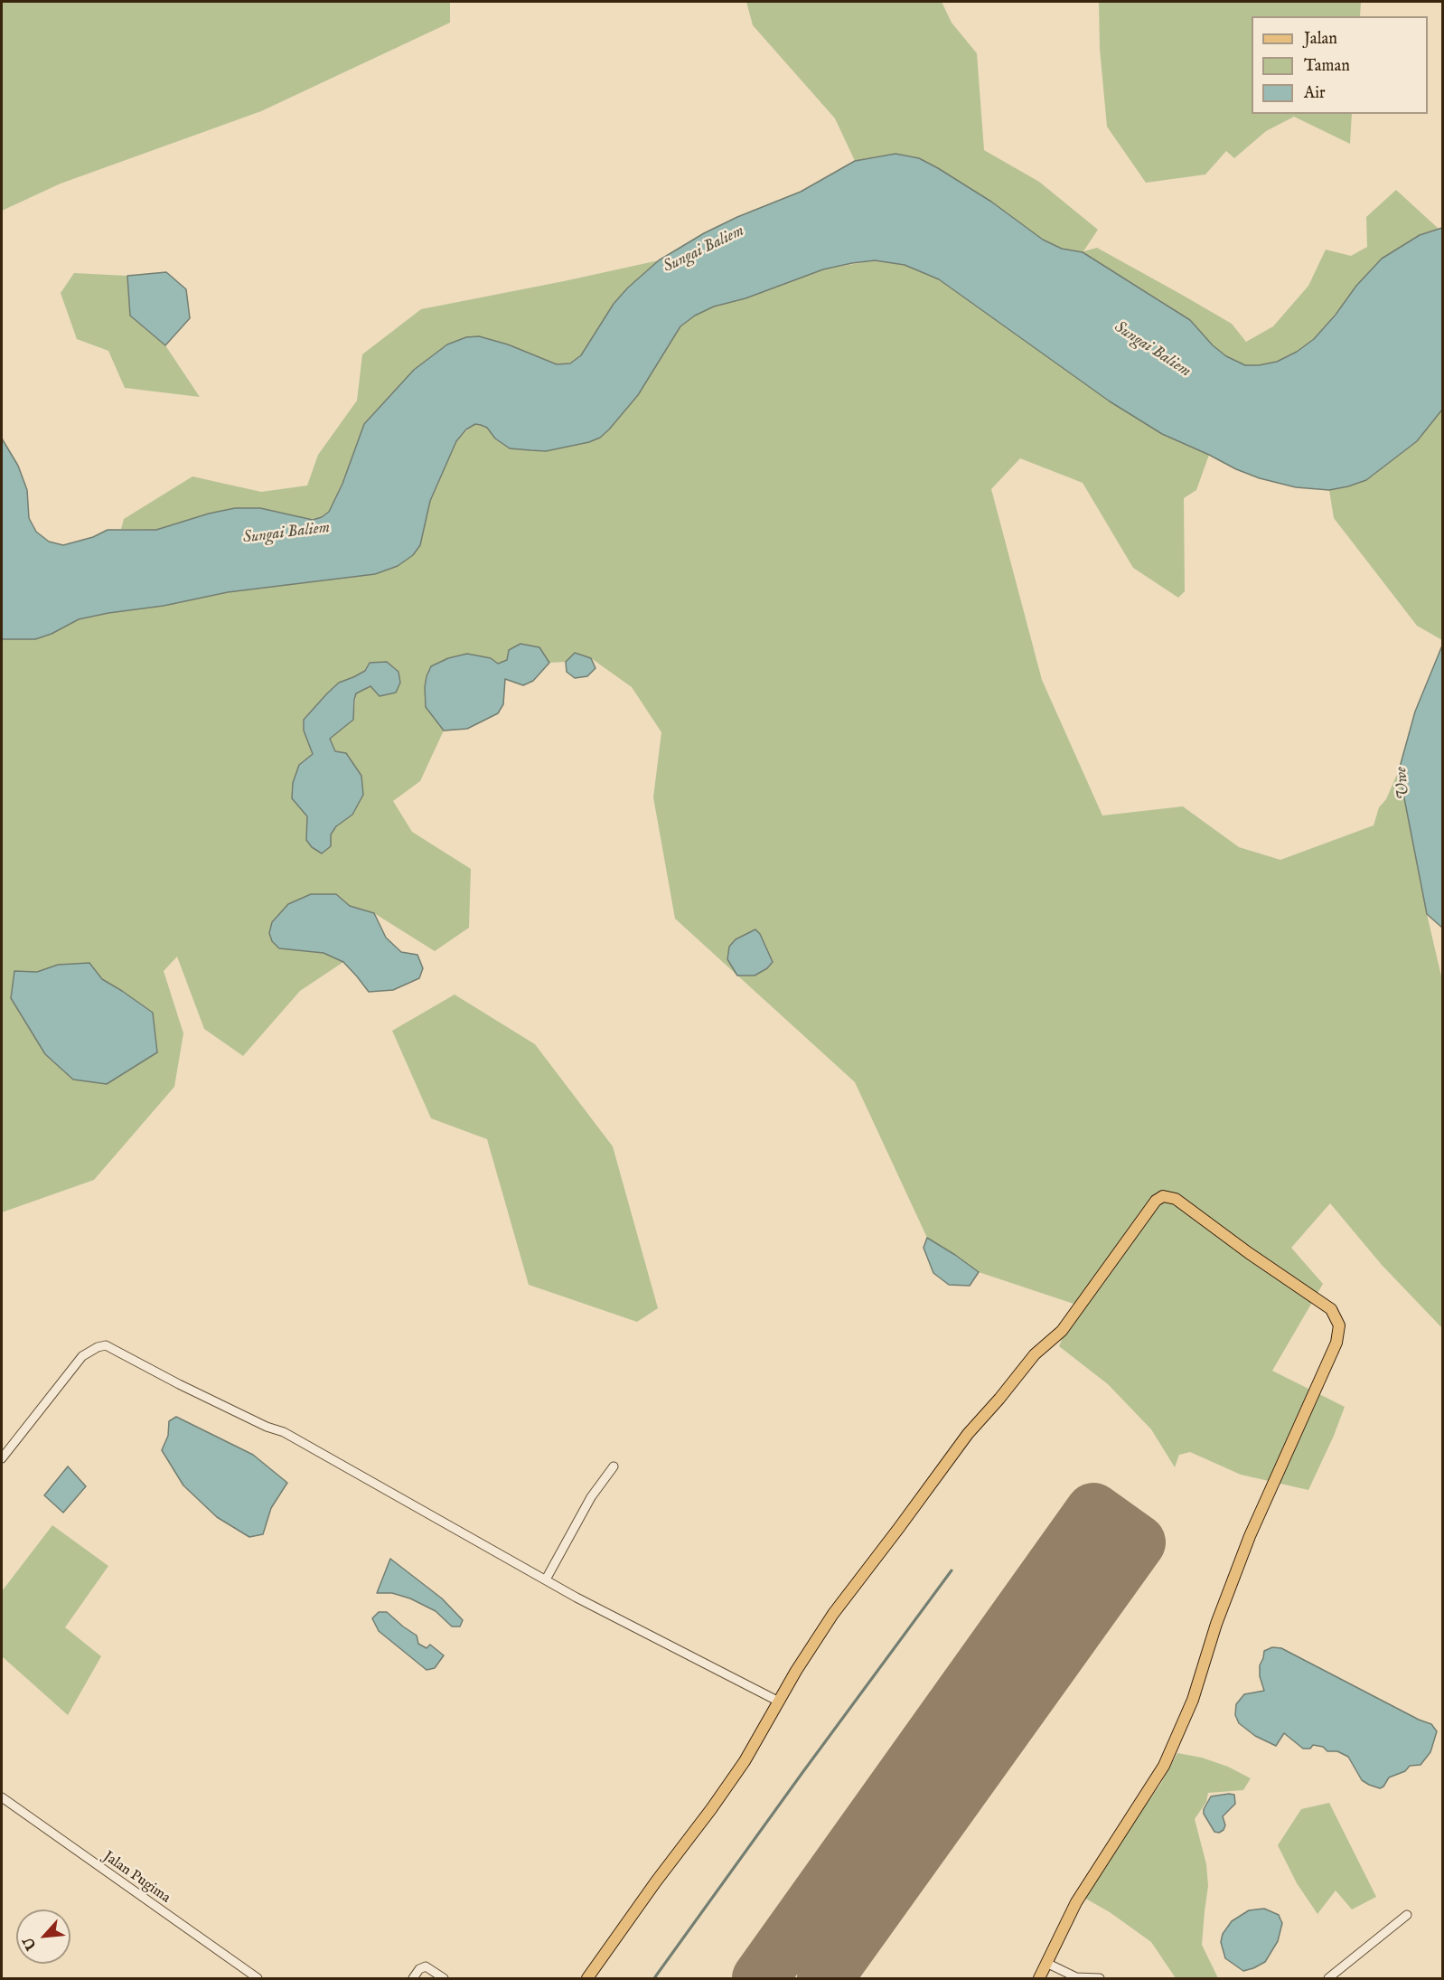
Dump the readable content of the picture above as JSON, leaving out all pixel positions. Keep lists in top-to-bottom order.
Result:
{
  "streets": {
    "street": ["Jalan Pugima"]
  },
  "water": ["Sungai Baliem", "Uwe"],
  "legend": ["Jalan", "Taman", "Air"],
  "north": "bottom left"
}
